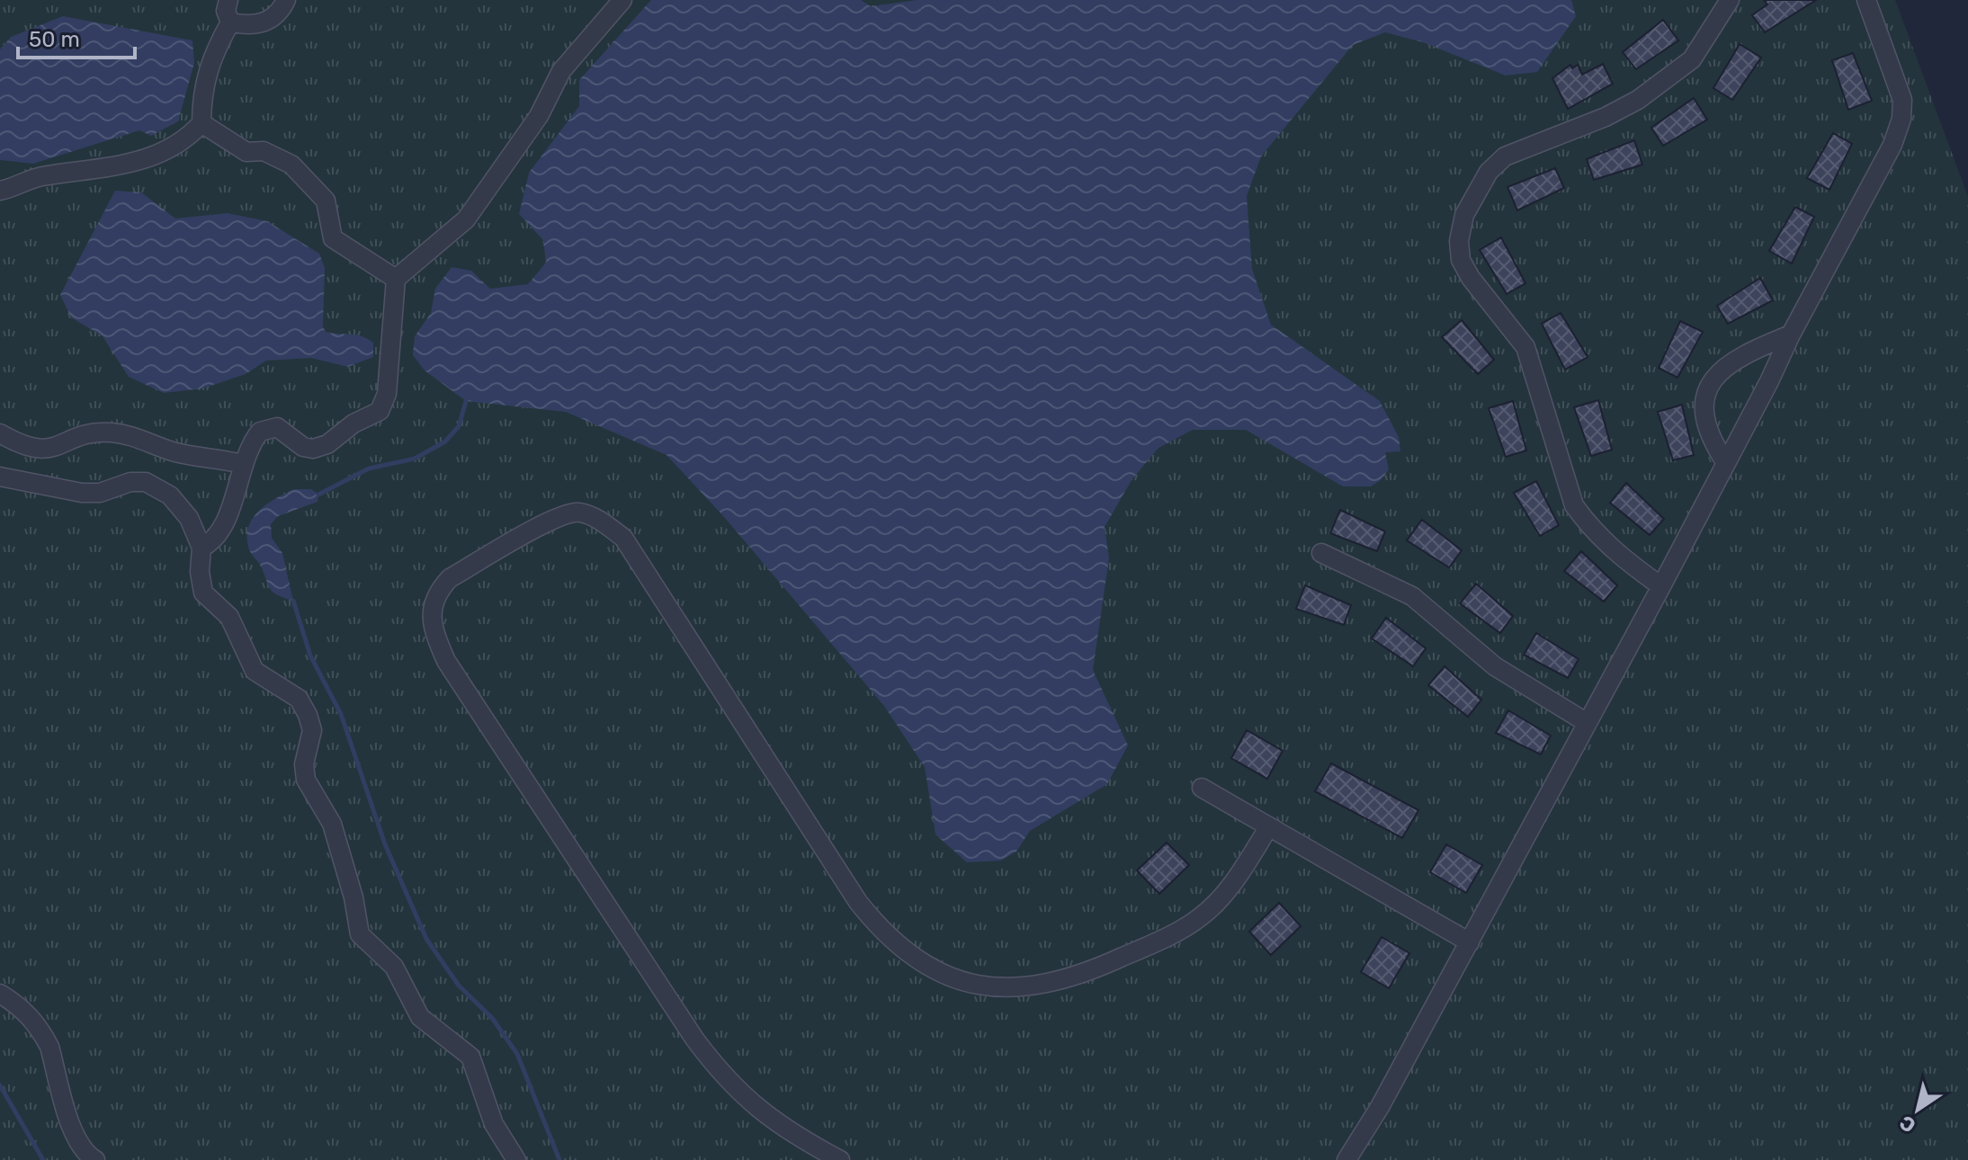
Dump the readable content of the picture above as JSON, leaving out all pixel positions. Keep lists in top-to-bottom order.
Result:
{
  "scale_bar": "50 m",
  "north": "bottom left"
}
